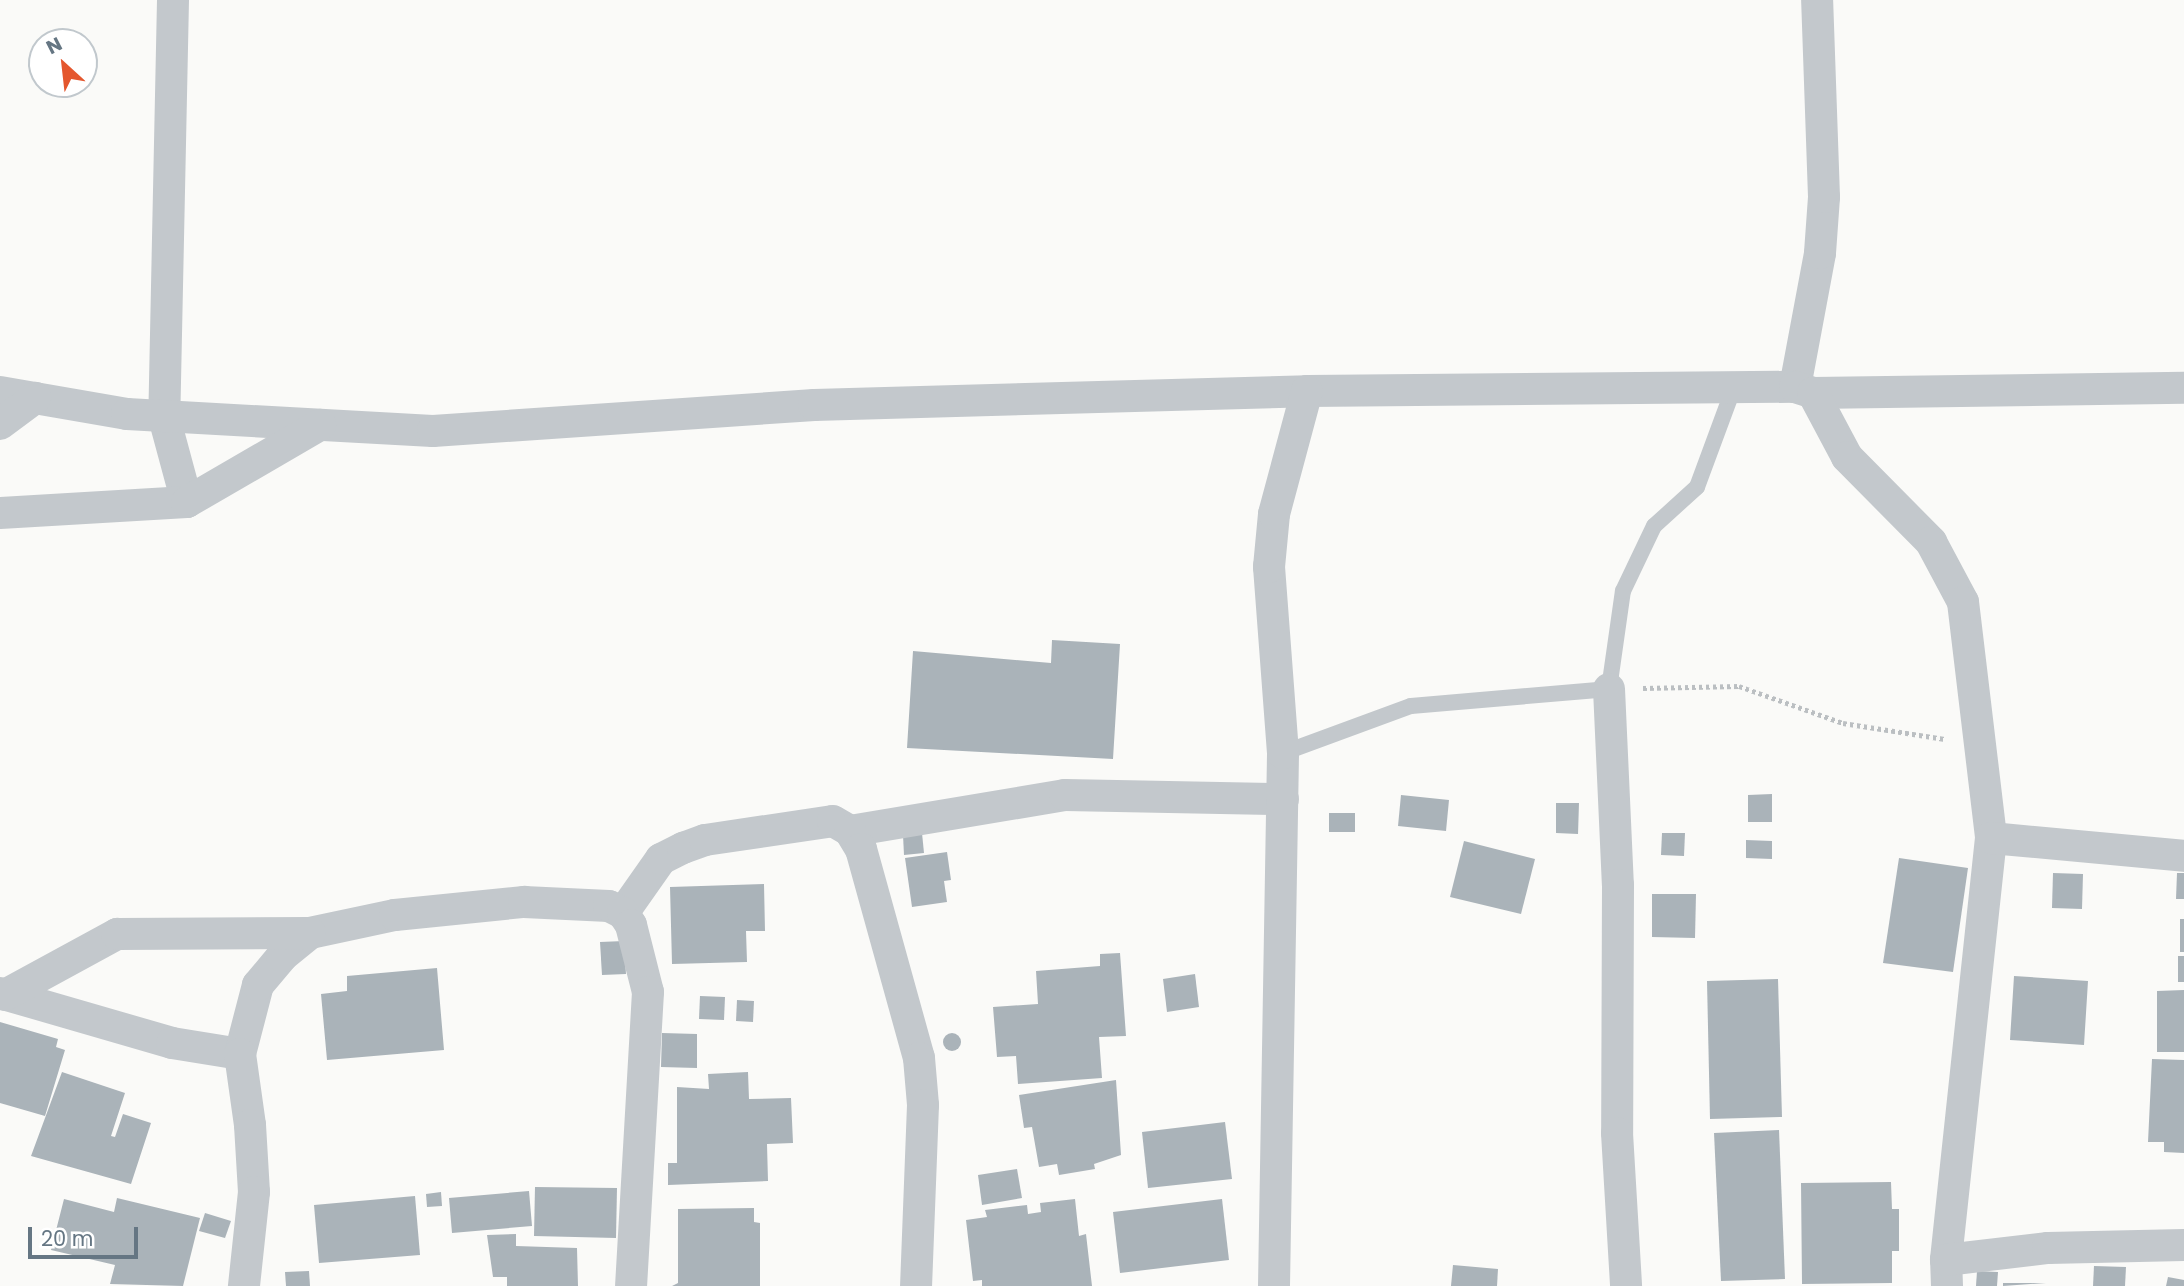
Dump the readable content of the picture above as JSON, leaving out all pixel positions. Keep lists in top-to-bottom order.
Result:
{
  "scale_bar": "20 m",
  "north": "top left"
}
